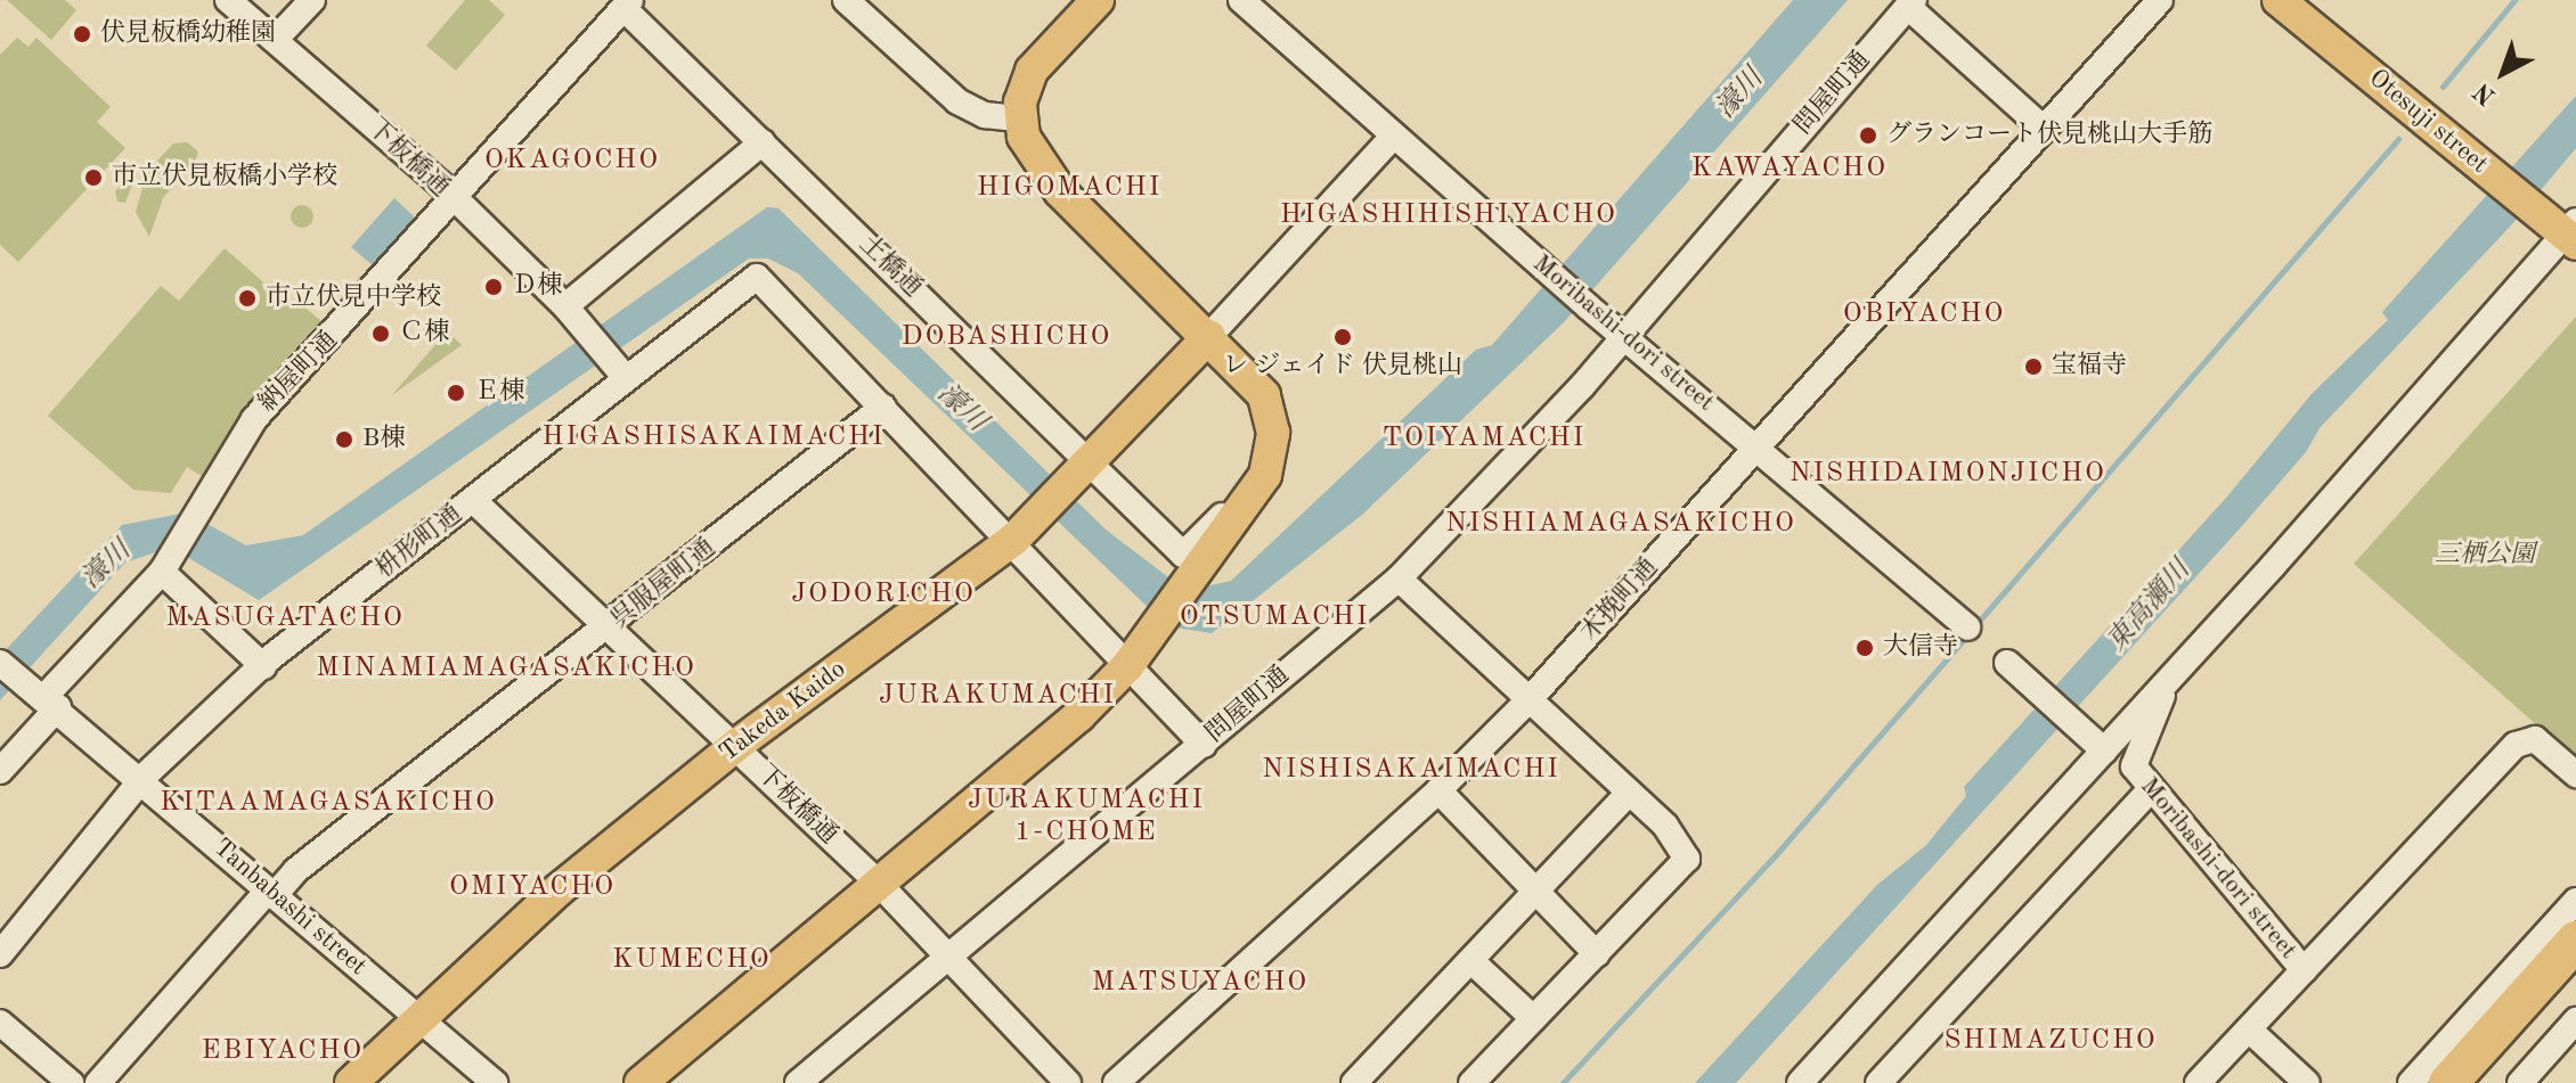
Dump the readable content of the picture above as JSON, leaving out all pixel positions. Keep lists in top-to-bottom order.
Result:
{
  "streets": {
    "main road": ["Otesuji street", "Takeda Kaido"],
    "street": [
      "問屋町通",
      "下板橋通",
      "土橋通",
      "Moribashi-dori street",
      "納屋町通",
      "枡形町通",
      "呉服屋町通",
      "木挽町通",
      "Tanbabashi street"
    ]
  },
  "crossings": [
    ["問屋町通", "下板橋通"],
    ["問屋町通", "Moribashi-dori street"],
    ["下板橋通", "納屋町通"],
    ["下板橋通", "枡形町通"],
    ["下板橋通", "呉服屋町通"],
    ["下板橋通", "Takeda Kaido"],
    ["土橋通", "納屋町通"],
    ["土橋通", "Takeda Kaido"],
    ["Moribashi-dori street", "木挽町通"],
    ["枡形町通", "呉服屋町通"],
    ["枡形町通", "Tanbabashi street"],
    ["呉服屋町通", "Tanbabashi street"],
    ["Takeda Kaido", "Tanbabashi street"]
  ],
  "districts": [
    "OKAGOCHO",
    "KAWAYACHO",
    "HIGOMACHI",
    "HIGASHIHISHIYACHO",
    "OBIYACHO",
    "DOBASHICHO",
    "HIGASHISAKAIMACHI",
    "TOIYAMACHI",
    "NISHIDAIMONJICHO",
    "NISHIAMAGASAKICHO",
    "JODORICHO",
    "OTSUMACHI",
    "MASUGATACHO",
    "MINAMIAMAGASAKICHO",
    "JURAKUMACHI",
    "NISHISAKAIMACHI",
    "JURAKUMACHI 1-CHOME",
    "KITAAMAGASAKICHO",
    "OMIYACHO",
    "KUMECHO",
    "MATSUYACHO",
    "SHIMAZUCHO",
    "EBIYACHO"
  ],
  "water": ["濠川", "東高瀬川"],
  "parks": ["三栖公園"],
  "places": [
    "伏見板橋幼稚園",
    "グランコート伏見桃山大手筋",
    "市立伏見板橋小学校",
    "Ｄ棟",
    "市立伏見中学校",
    "Ｃ棟",
    "レ ジェイド 伏見桃山",
    "宝福寺",
    "Ｅ棟",
    "B棟",
    "大信寺"
  ],
  "north": "bottom left"
}
